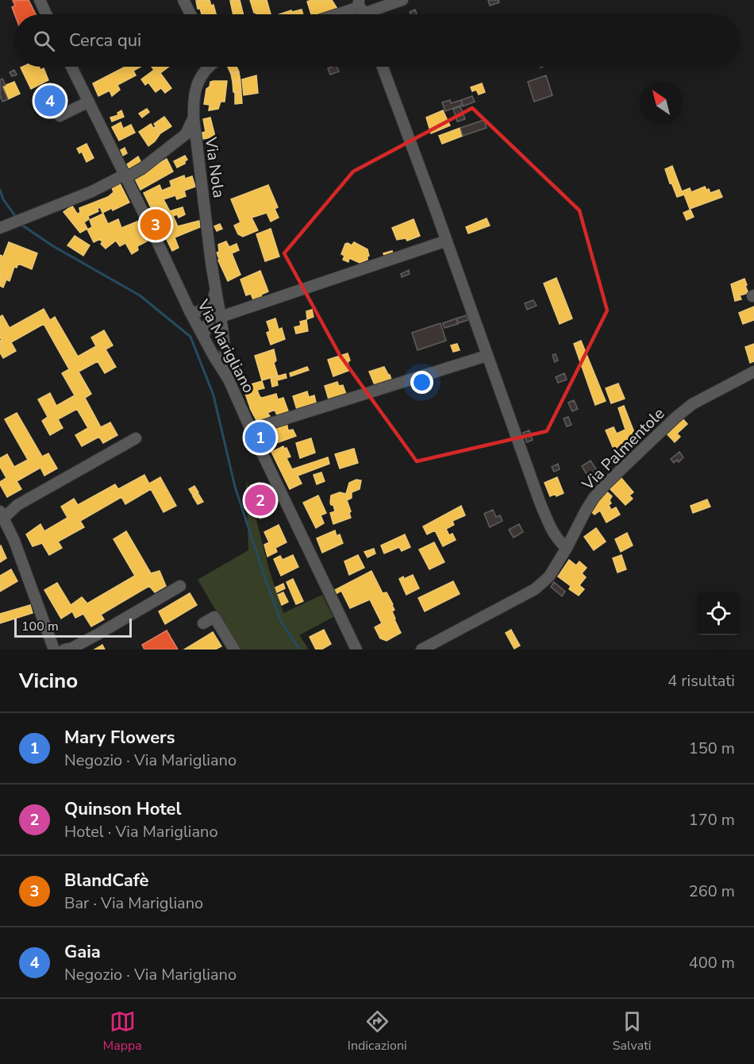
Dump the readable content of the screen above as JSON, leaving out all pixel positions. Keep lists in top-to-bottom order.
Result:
{
  "streets": {
    "street": ["Via Nola", "Via Marigliano", "Via Palmentole"]
  },
  "crossings": [
    ["Via Nola", "Via Marigliano"]
  ],
  "scale_bar": "100 m",
  "north": "top left",
  "page": {
    "search": "Cerca qui",
    "pins": [
      "4",
      "3",
      "1",
      "2"
    ],
    "scale": "100 m",
    "heading": ["Vicino", "4 risultati"],
    "list": [
      {
        "mark": "1",
        "name": "Mary Flowers",
        "note": "Negozio · Via Marigliano",
        "value": "150 m"
      },
      {
        "mark": "2",
        "name": "Quinson Hotel",
        "note": "Hotel · Via Marigliano",
        "value": "170 m"
      },
      {
        "mark": "3",
        "name": "BlandCafè",
        "note": "Bar · Via Marigliano",
        "value": "260 m"
      },
      {
        "mark": "4",
        "name": "Gaia",
        "note": "Negozio · Via Marigliano",
        "value": "400 m"
      }
    ],
    "nav": ["Mappa", "Indicazioni", "Salvati"]
  }
}
